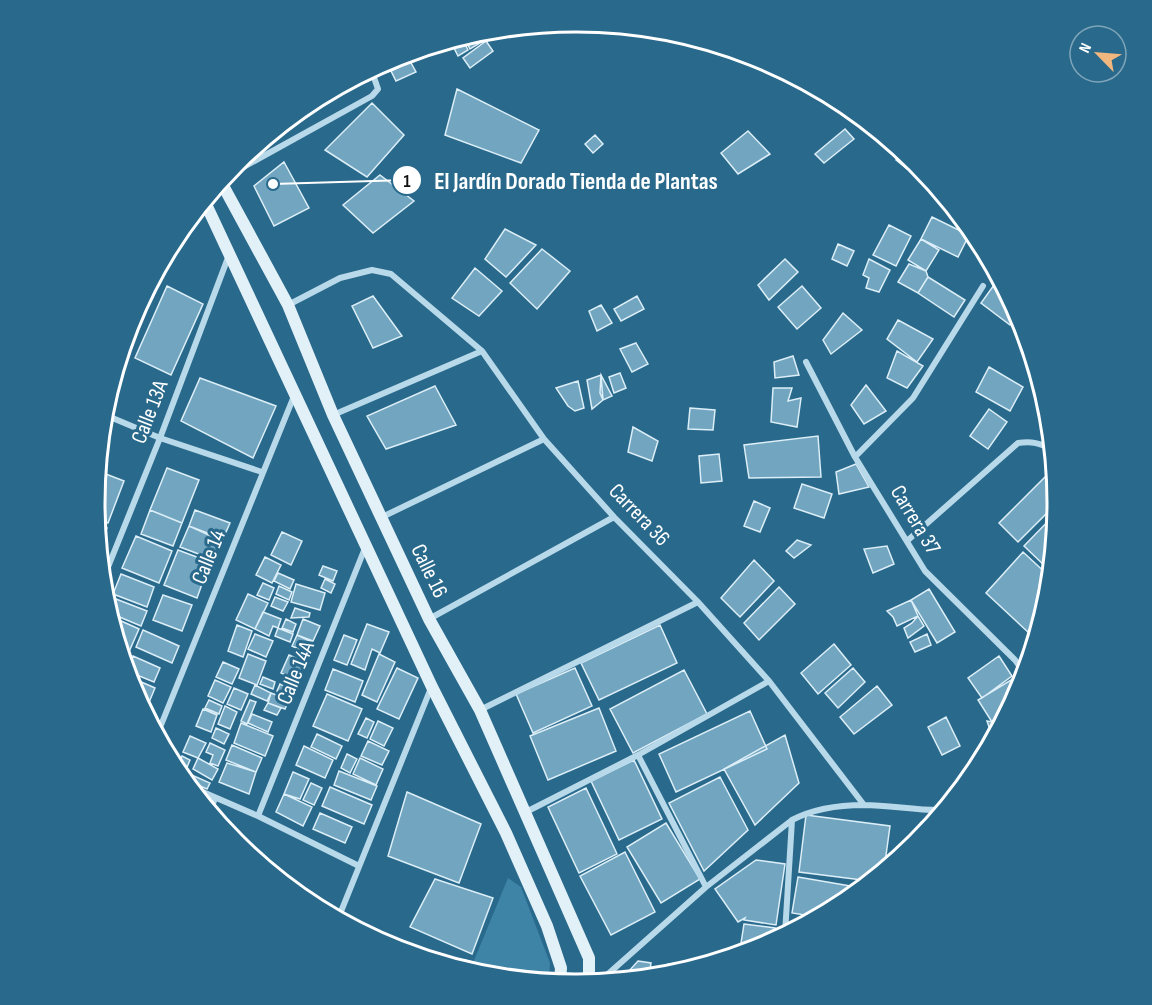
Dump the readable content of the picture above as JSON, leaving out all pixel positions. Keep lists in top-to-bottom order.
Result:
{
  "streets": {
    "street": [
      "Calle 13A",
      "Carrera 36",
      "Carrera 37",
      "Calle 14",
      "Calle 16",
      "Calle 14A"
    ]
  },
  "crossings": [
    ["Calle 13A", "Calle 16"],
    ["Carrera 36", "Calle 16"],
    ["Calle 14", "Calle 16"],
    ["Calle 16", "Calle 14A"]
  ],
  "places": ["El Jardín Dorado Tienda de Plantas"],
  "north": "top left"
}
